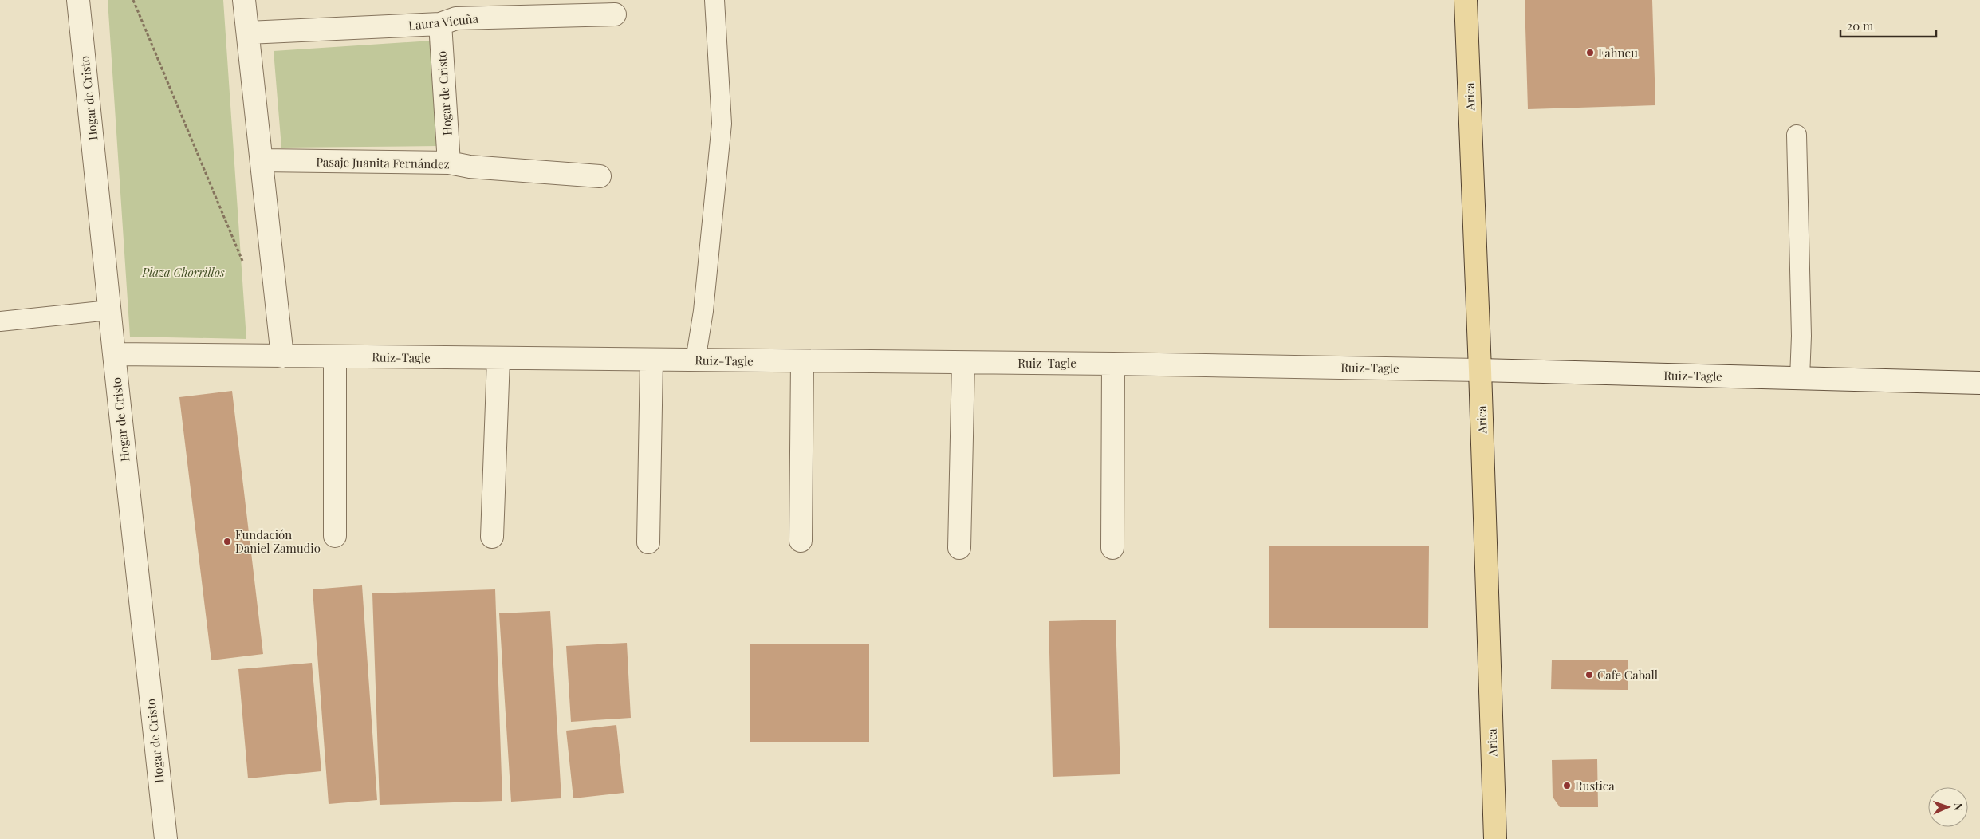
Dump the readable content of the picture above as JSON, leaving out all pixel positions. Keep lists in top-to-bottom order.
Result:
{
  "streets": {
    "main road": ["Arica"],
    "street": [
      "Laura Vicuña",
      "Hogar de Cristo",
      "Pasaje Juanita Fernández",
      "Ruiz-Tagle"
    ]
  },
  "crossings": [
    ["Laura Vicuña", "Hogar de Cristo"],
    ["Hogar de Cristo", "Pasaje Juanita Fernández"],
    ["Hogar de Cristo", "Ruiz-Tagle"],
    ["Arica", "Ruiz-Tagle"]
  ],
  "parks": ["Plaza Chorrillos"],
  "places": [
    "Fahneu",
    "Fundación Daniel Zamudio",
    "Cafe Caball",
    "Rustica"
  ],
  "scale_bar": "20 m",
  "north": "right"
}
